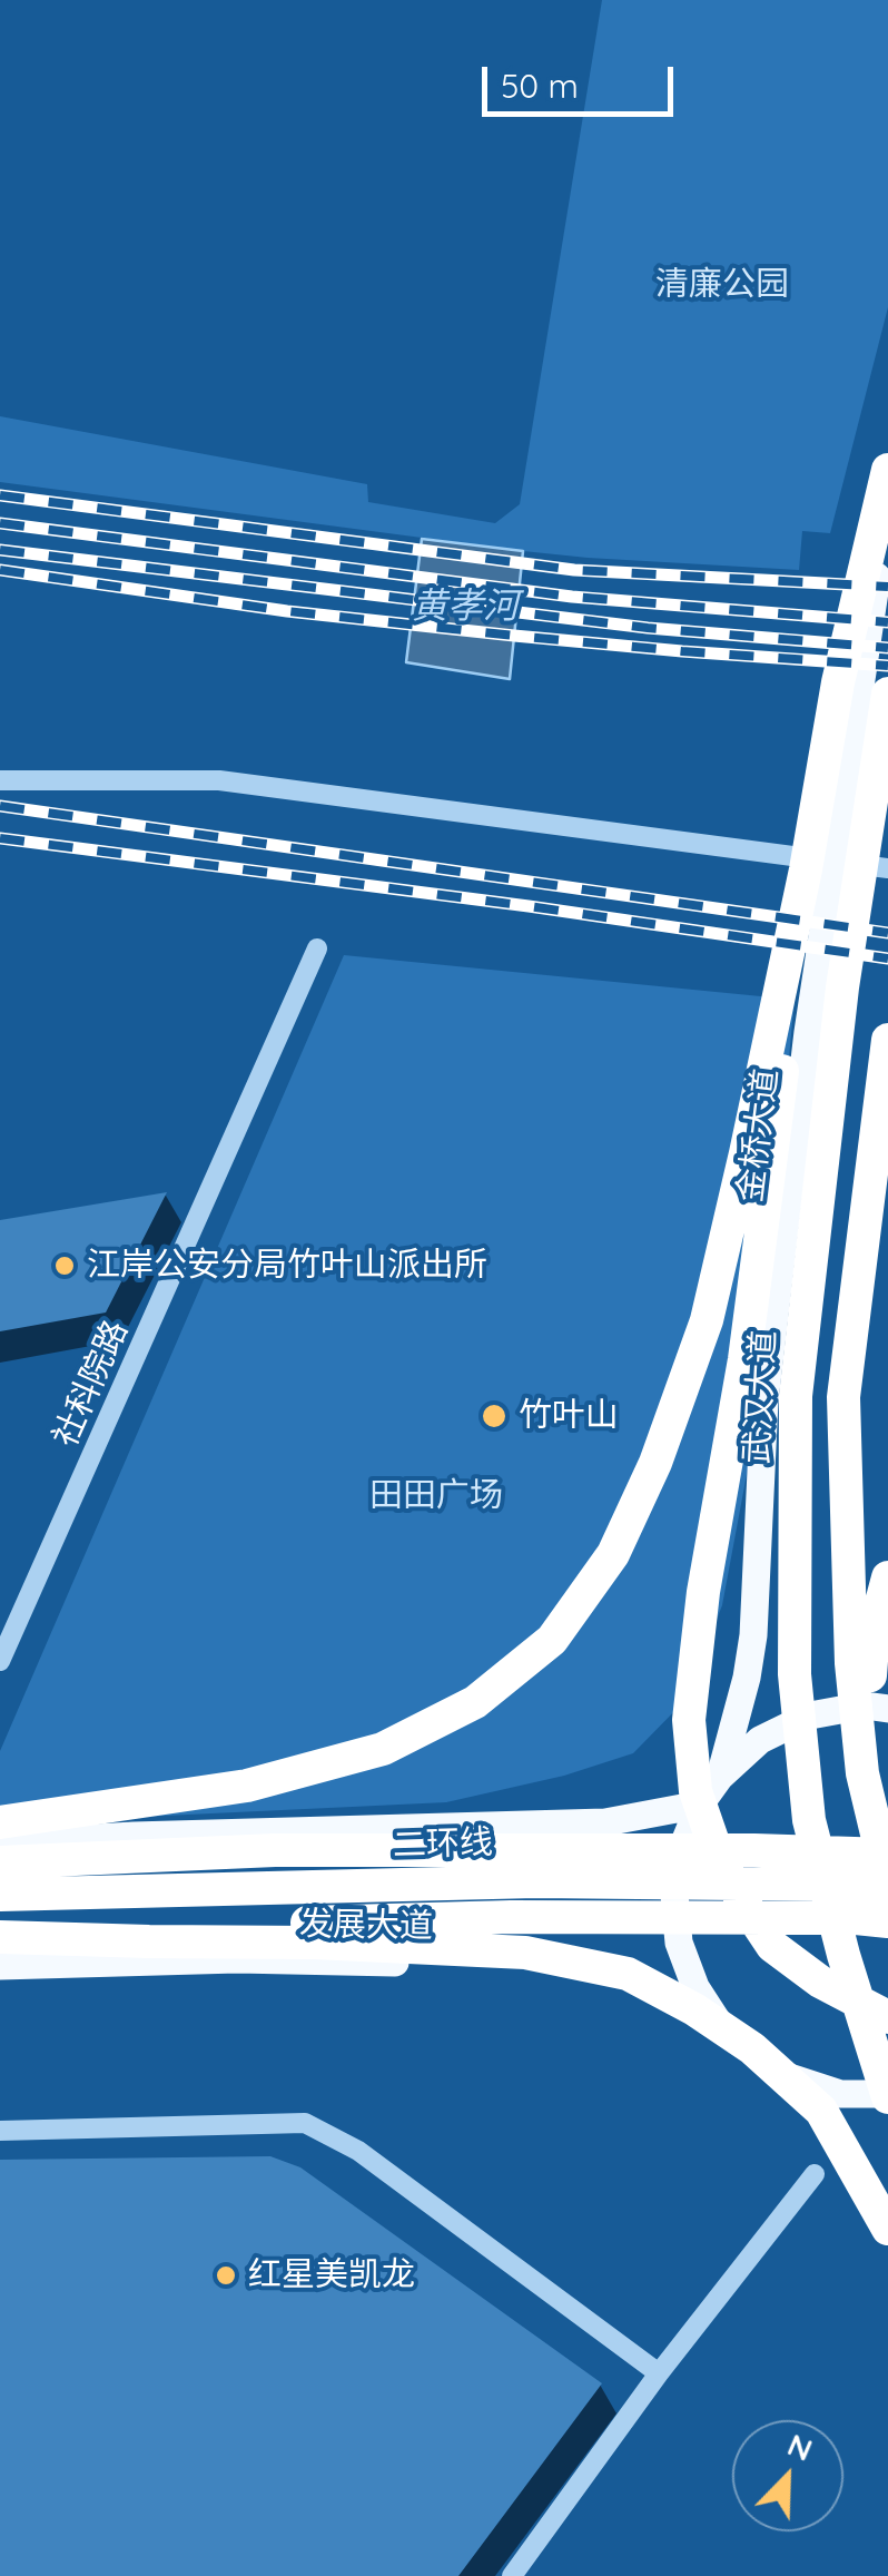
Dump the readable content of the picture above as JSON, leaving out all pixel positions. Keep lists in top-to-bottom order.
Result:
{
  "streets": {
    "highway": ["武汉大道", "二环线"],
    "main road": ["金桥大道", "发展大道"],
    "street": ["社科院路"]
  },
  "water": ["黄孝河"],
  "parks": ["清廉公园", "田田广场"],
  "places": ["江岸公安分局竹叶山派出所", "竹叶山", "红星美凯龙"],
  "scale_bar": "50 m",
  "north": "top right"
}
